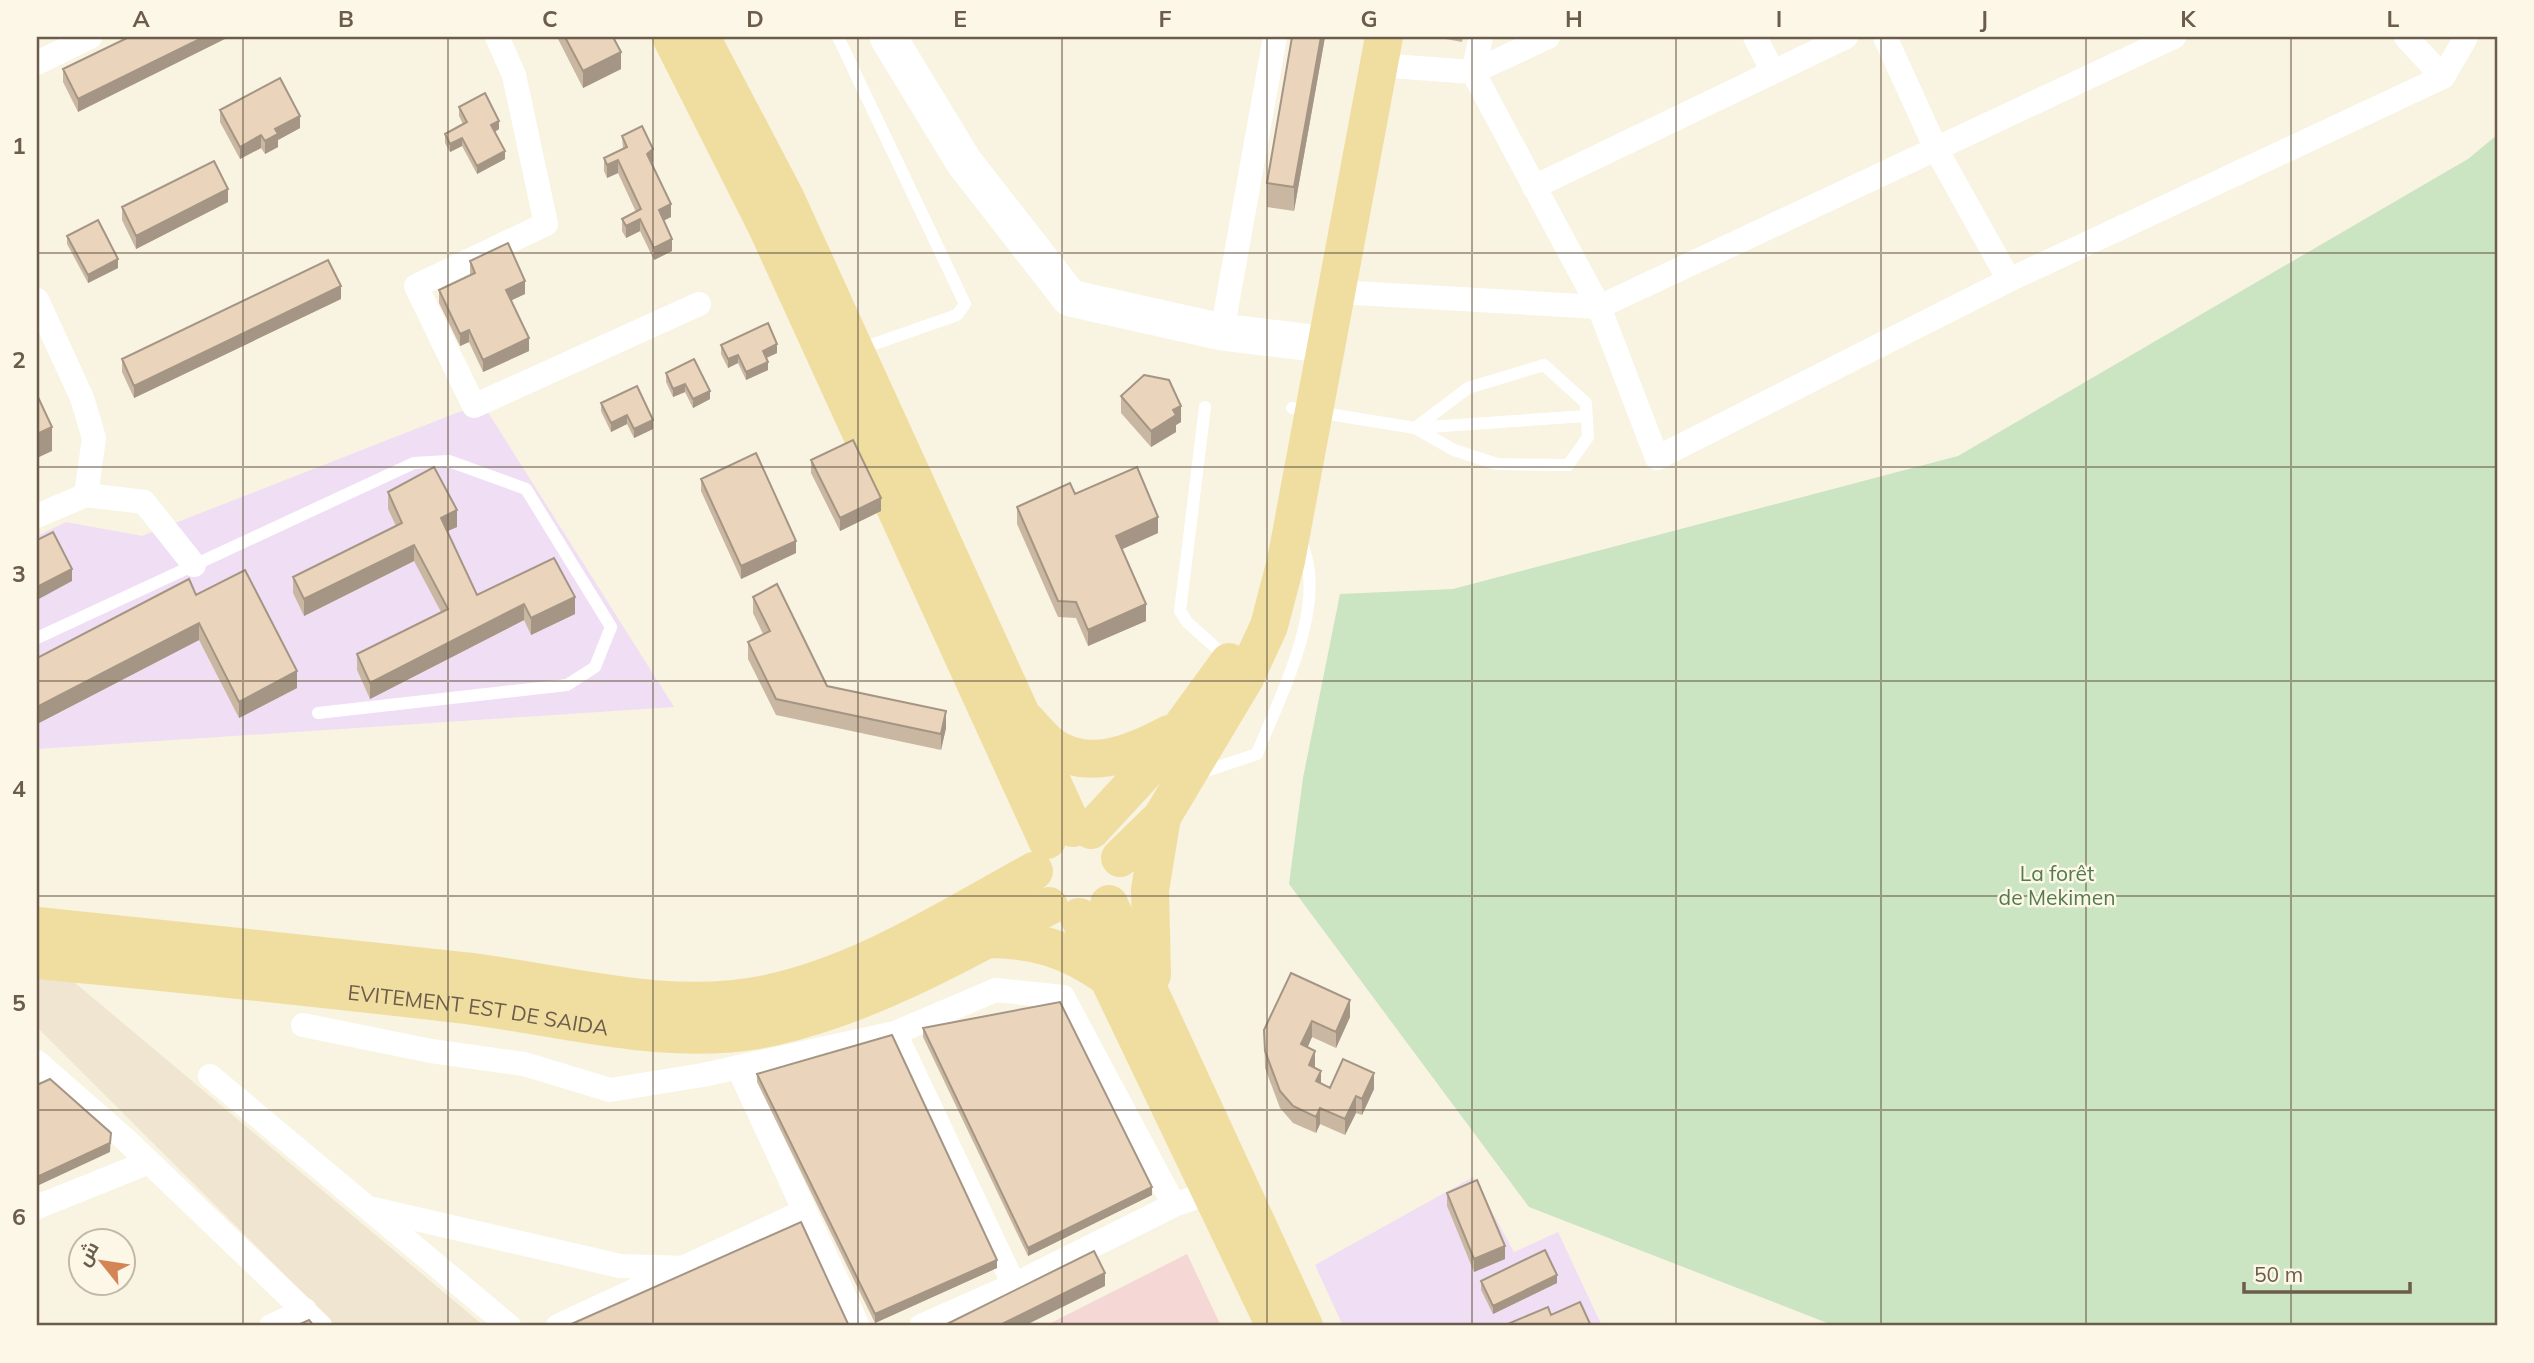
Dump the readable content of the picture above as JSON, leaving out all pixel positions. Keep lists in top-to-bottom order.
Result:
{
  "streets": {
    "main road": ["EVITEMENT EST DE SAIDA"]
  },
  "parks": ["La forêt de Mekimen"],
  "scale_bar": "50 m",
  "north": "top left",
  "grid": {
    "columns": [
      "A",
      "B",
      "C",
      "D",
      "E",
      "F",
      "G",
      "H",
      "I",
      "J",
      "K",
      "L"
    ],
    "rows": [
      "1",
      "2",
      "3",
      "4",
      "5",
      "6"
    ]
  }
}
